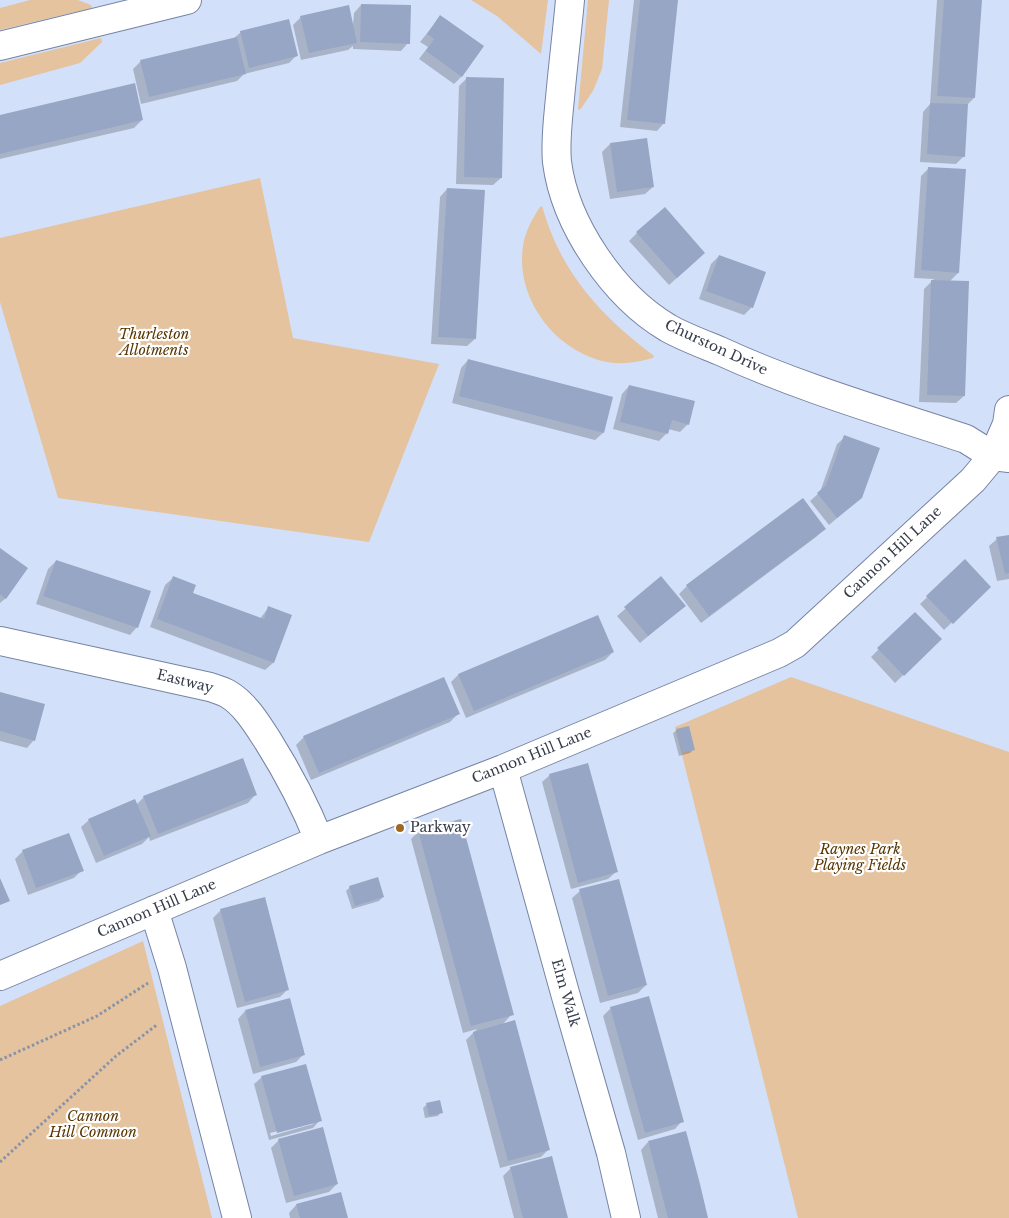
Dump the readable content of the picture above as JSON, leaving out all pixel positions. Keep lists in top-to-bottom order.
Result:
{
  "streets": {
    "street": [
      "Churston Drive",
      "Cannon Hill Lane",
      "Eastway",
      "Elm Walk"
    ]
  },
  "crossings": [
    ["Churston Drive", "Cannon Hill Lane"],
    ["Cannon Hill Lane", "Eastway"],
    ["Cannon Hill Lane", "Elm Walk"]
  ],
  "parks": ["Thurleston Allotments", "Raynes Park Playing Fields", "Cannon Hill Common"],
  "places": ["Parkway"]
}
